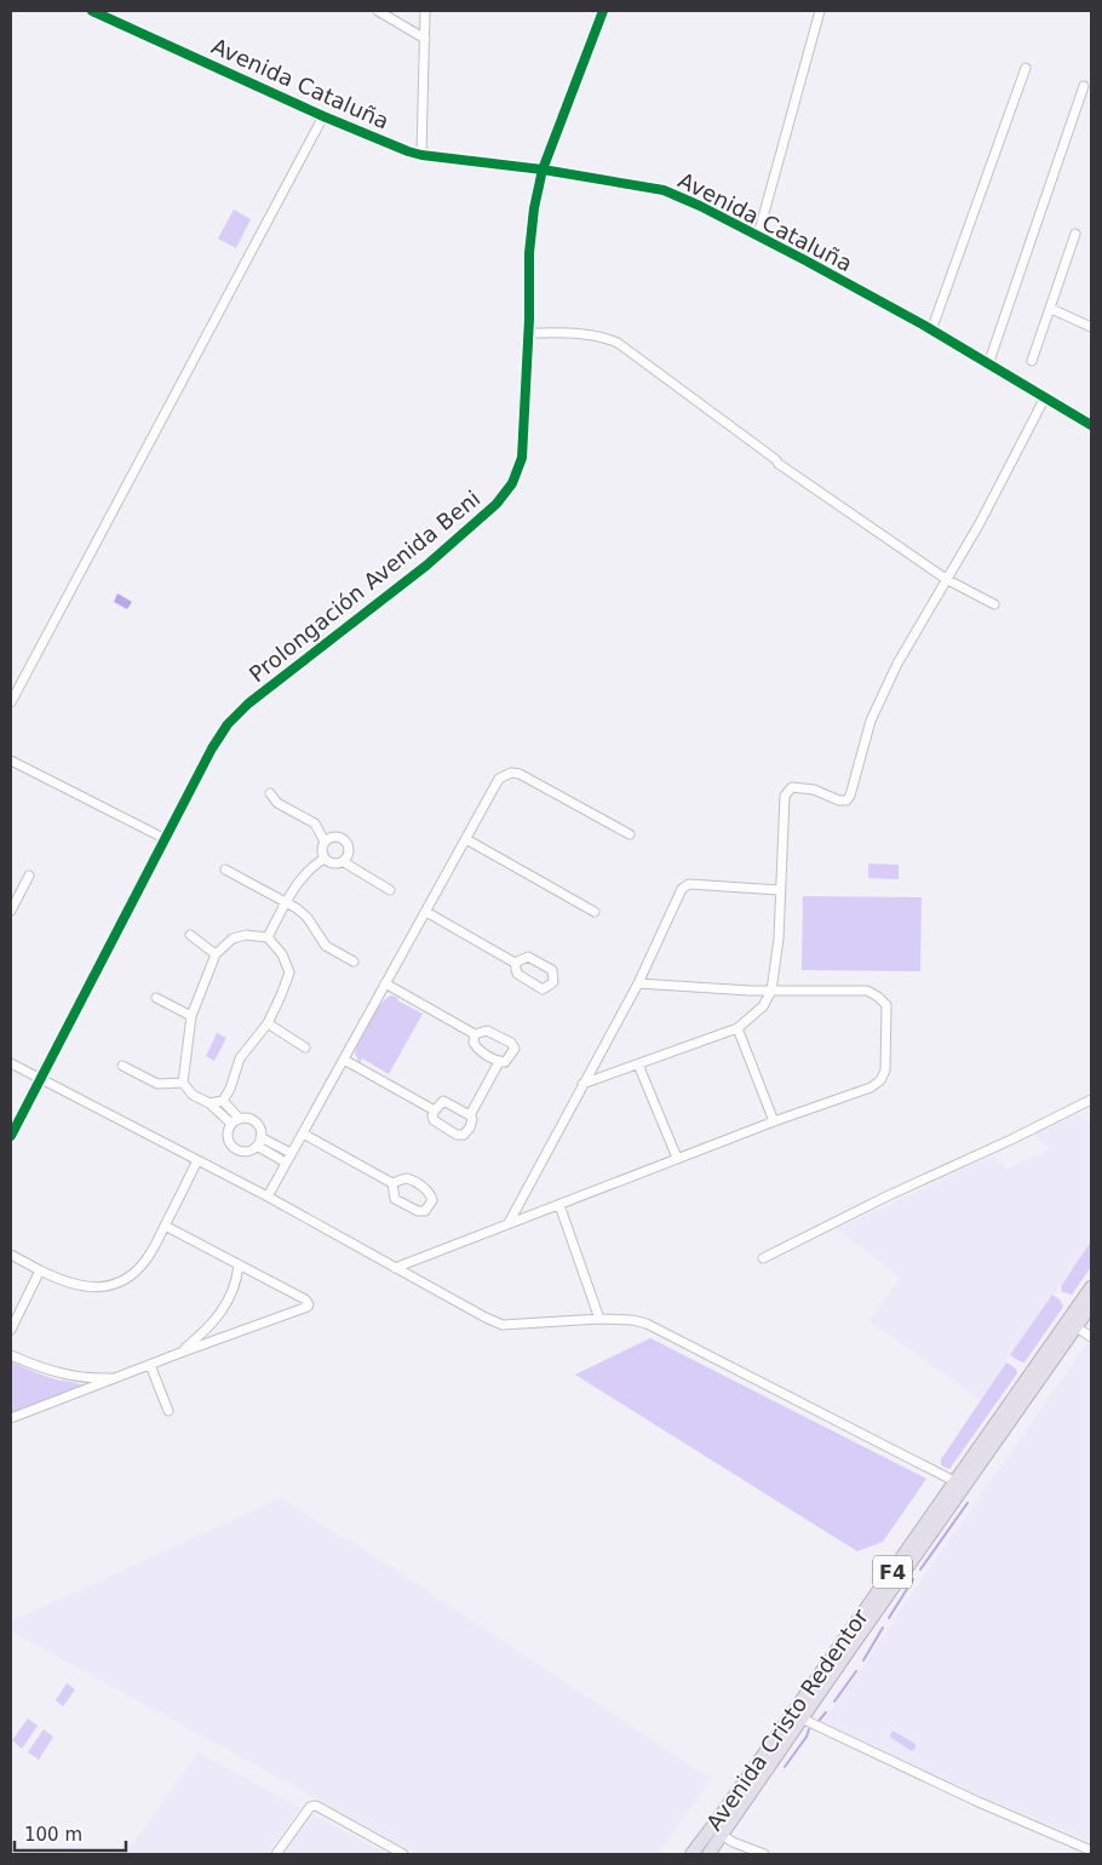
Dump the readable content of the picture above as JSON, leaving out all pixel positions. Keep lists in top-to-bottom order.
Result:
{
  "streets": {
    "highway": ["F4", "Avenida Cristo Redentor"],
    "street": ["Avenida Cataluña", "Prolongación Avenida Beni"]
  },
  "crossings": [
    ["Avenida Cataluña", "Prolongación Avenida Beni"]
  ],
  "scale_bar": "100 m"
}
